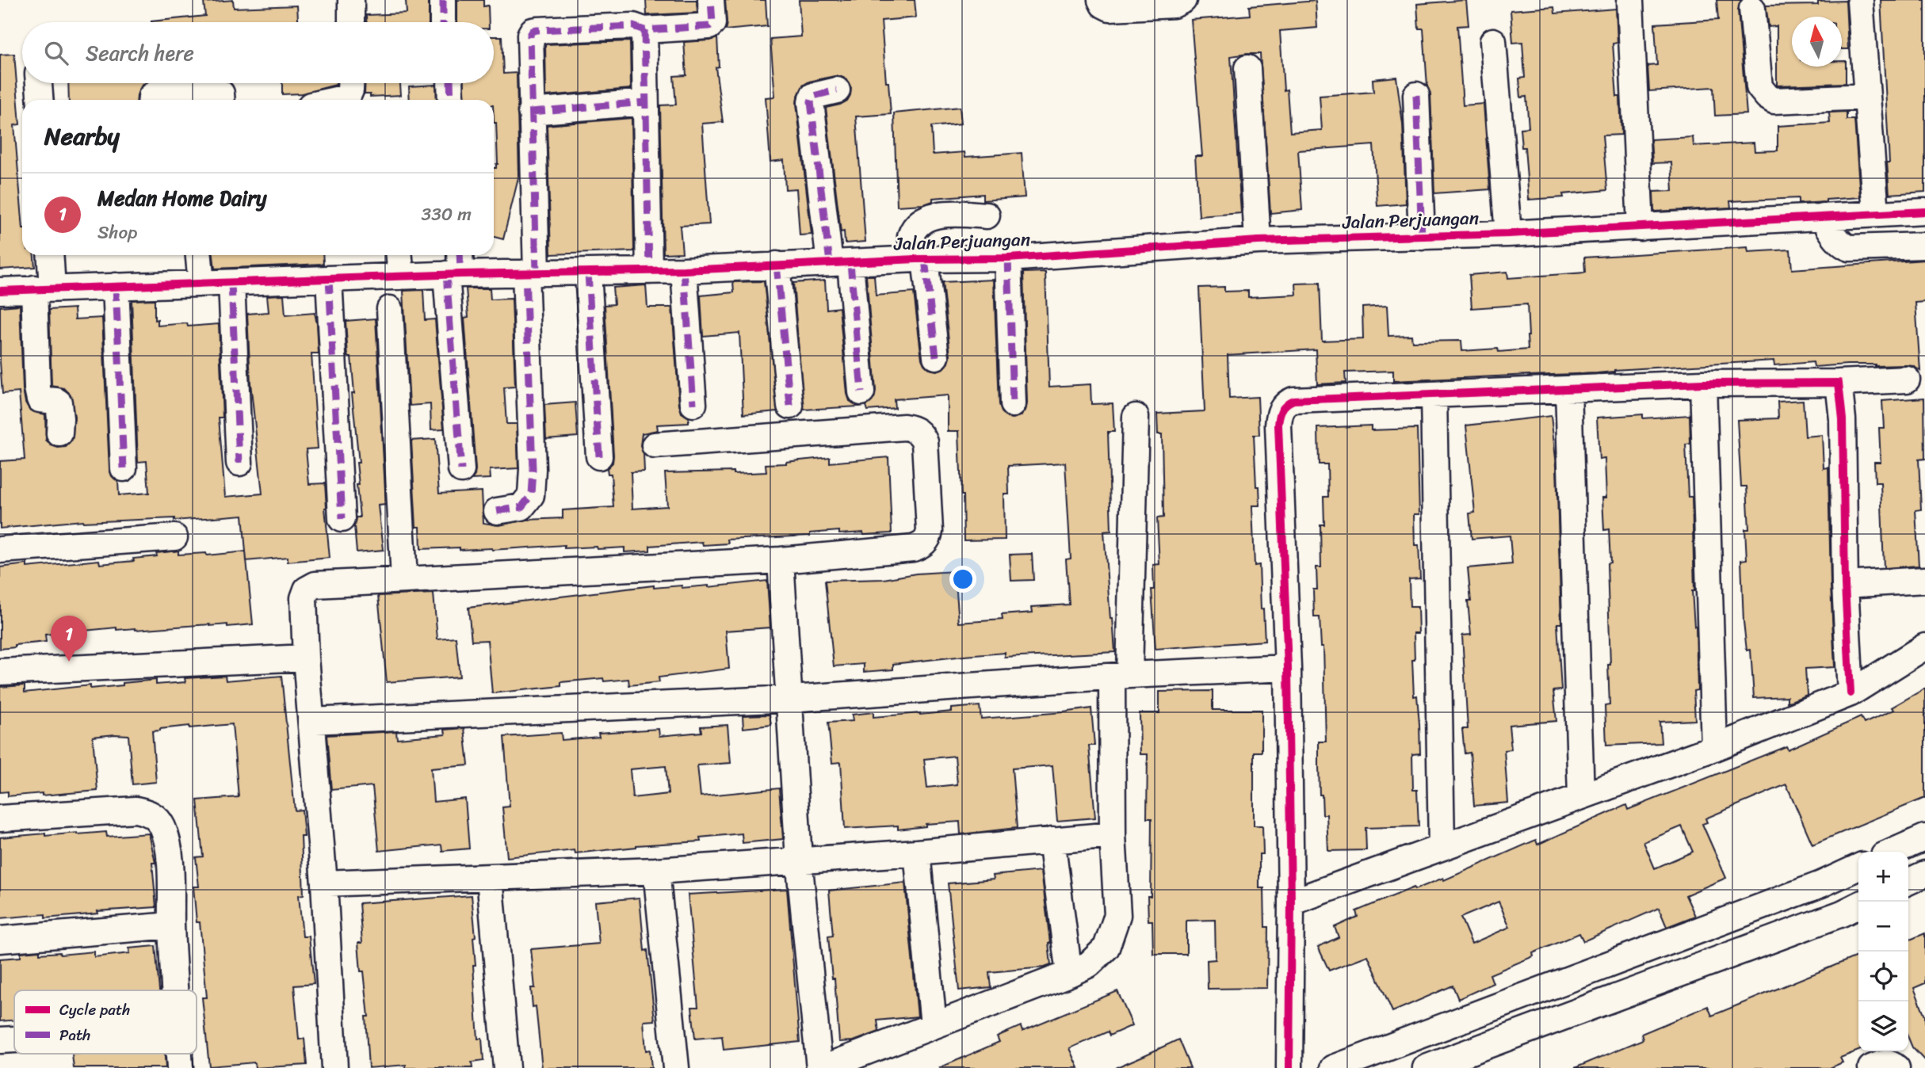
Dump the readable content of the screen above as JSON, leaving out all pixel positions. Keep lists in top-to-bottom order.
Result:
{
  "streets": {
    "street": ["Jalan Perjuangan"]
  },
  "legend": ["Cycle path", "Path"],
  "north": "top",
  "page": {
    "search": "Search here",
    "heading": "Nearby",
    "list": [
      {
        "mark": "1",
        "name": "Medan Home Dairy",
        "note": "Shop",
        "value": "330 m"
      }
    ],
    "pins": "1",
    "map_buttons": ["+", "−"]
  }
}
